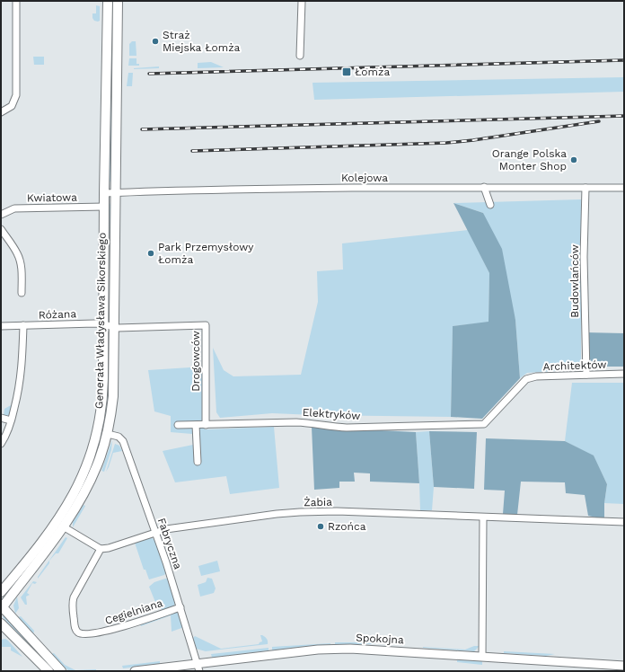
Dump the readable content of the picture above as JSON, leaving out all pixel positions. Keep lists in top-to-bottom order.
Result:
{
  "streets": {
    "main road": ["Generała Władysława Sikorskiego"],
    "street": [
      "Kolejowa",
      "Kwiatowa",
      "Budowlańców",
      "Różana",
      "Drogowców",
      "Architektów",
      "Elektryków",
      "Żabia",
      "Fabryczna",
      "Cegielniana",
      "Spokojna"
    ]
  },
  "crossings": [
    ["Kolejowa", "Budowlańców"],
    ["Kolejowa", "Generała Władysława Sikorskiego"],
    ["Kwiatowa", "Generała Władysława Sikorskiego"],
    ["Budowlańców", "Architektów"],
    ["Różana", "Generała Władysława Sikorskiego"],
    ["Różana", "Drogowców"],
    ["Generała Władysława Sikorskiego", "Drogowców"],
    ["Generała Władysława Sikorskiego", "Fabryczna"],
    ["Drogowców", "Elektryków"],
    ["Architektów", "Elektryków"],
    ["Żabia", "Fabryczna"],
    ["Fabryczna", "Cegielniana"],
    ["Fabryczna", "Spokojna"]
  ],
  "places": {
    "other": [
      "Straż Miejska Łomża",
      "Orange Polska Monter Shop",
      "Park Przemysłowy Łomża",
      "Rzońca"
    ],
    "transit": ["Łomża"]
  }
}
